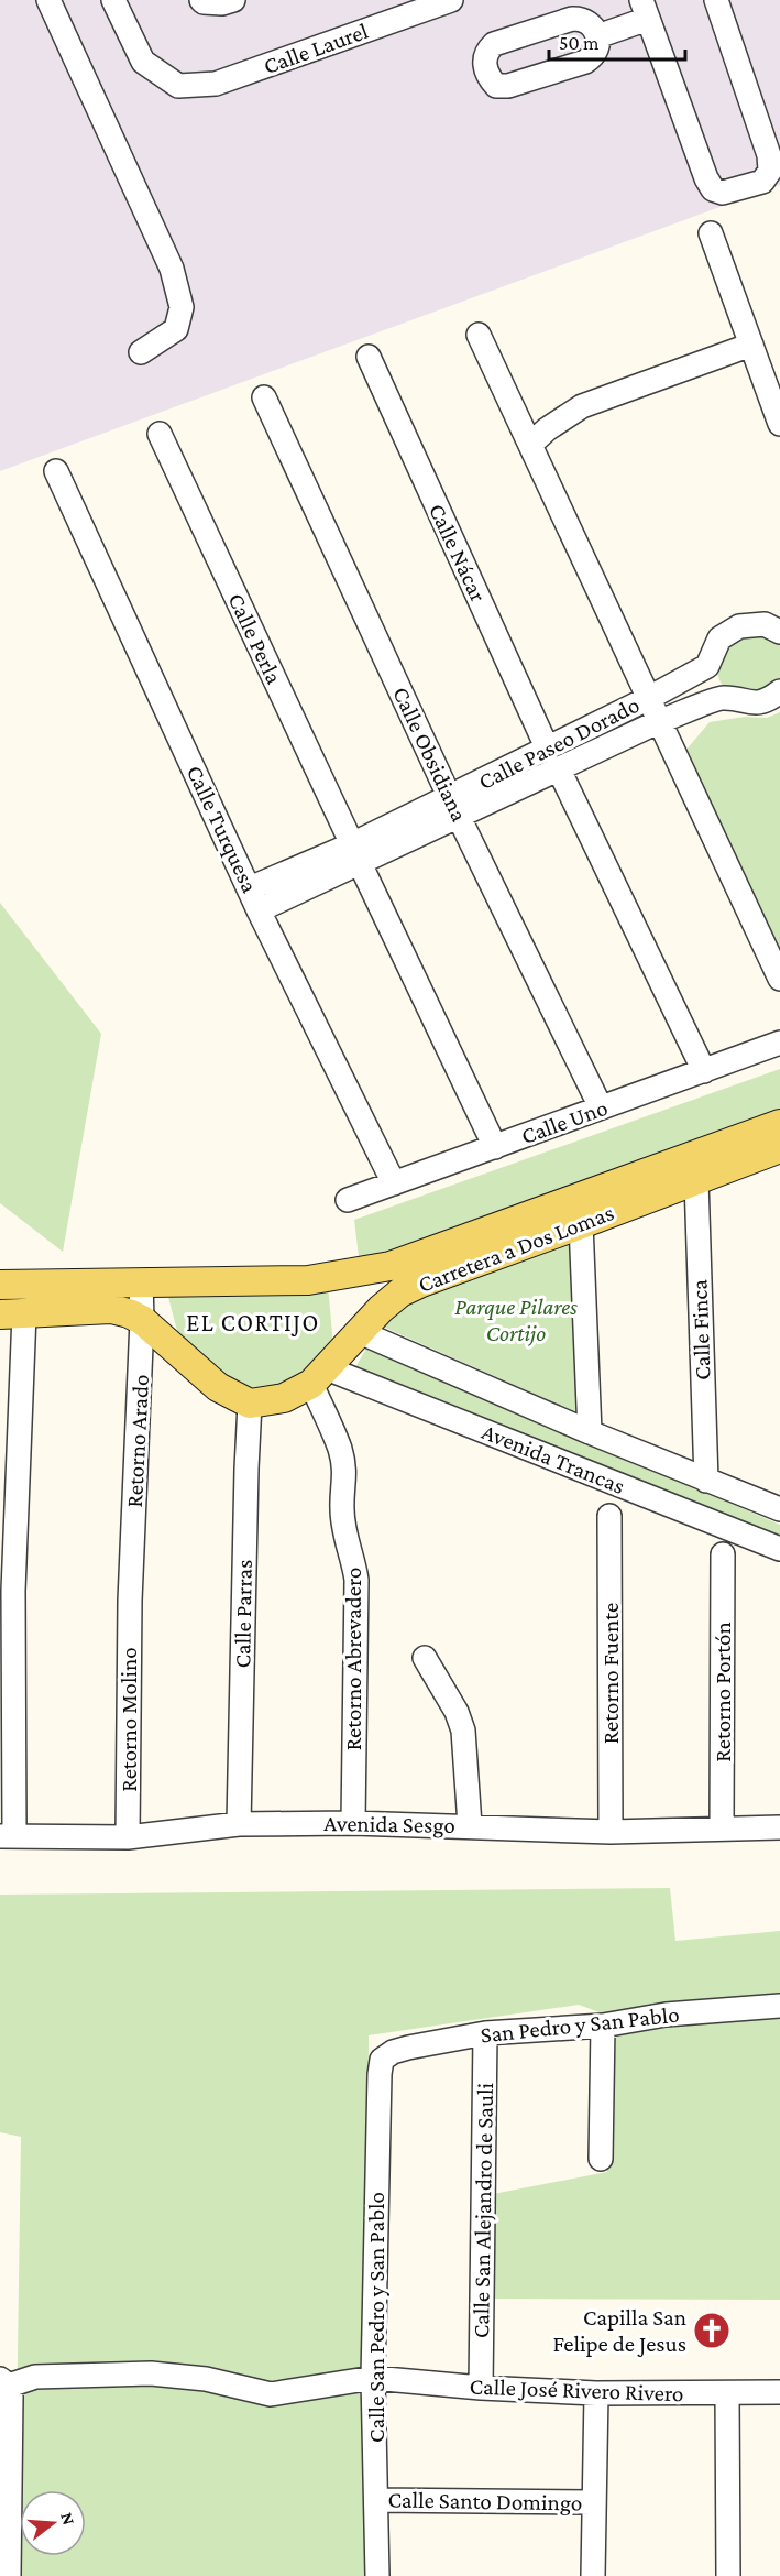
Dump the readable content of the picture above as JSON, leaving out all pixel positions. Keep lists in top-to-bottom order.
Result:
{
  "streets": {
    "main road": ["Carretera a Dos Lomas"],
    "street": [
      "Calle Laurel",
      "Calle Nácar",
      "Calle Perla",
      "Calle Paseo Dorado",
      "Calle Obsidiana",
      "Calle Turquesa",
      "Calle Uno",
      "Calle Finca",
      "Retorno Arado",
      "Avenida Trancas",
      "Calle Parras",
      "Retorno Abrevadero",
      "Retorno Fuente",
      "Retorno Portón",
      "Retorno Molino",
      "Avenida Sesgo",
      "San Pedro y San Pablo",
      "Calle San Alejandro de Sauli",
      "Calle San Pedro y San Pablo",
      "Calle José Rivero Rivero",
      "Calle Santo Domingo"
    ]
  },
  "crossings": [
    ["Calle Nácar", "Calle Paseo Dorado"],
    ["Calle Nácar", "Calle Uno"],
    ["Calle Perla", "Calle Paseo Dorado"],
    ["Calle Perla", "Calle Uno"],
    ["Calle Paseo Dorado", "Calle Obsidiana"],
    ["Calle Paseo Dorado", "Calle Turquesa"],
    ["Calle Obsidiana", "Calle Uno"],
    ["Calle Turquesa", "Calle Uno"],
    ["Carretera a Dos Lomas", "Calle Finca"],
    ["Carretera a Dos Lomas", "Retorno Arado"],
    ["Carretera a Dos Lomas", "Avenida Trancas"],
    ["Carretera a Dos Lomas", "Calle Parras"],
    ["Carretera a Dos Lomas", "Retorno Abrevadero"],
    ["Calle Finca", "Avenida Trancas"],
    ["Retorno Arado", "Retorno Molino"],
    ["Avenida Trancas", "Retorno Abrevadero"],
    ["Calle Parras", "Avenida Sesgo"],
    ["Retorno Abrevadero", "Avenida Sesgo"],
    ["Retorno Fuente", "Avenida Sesgo"],
    ["Retorno Portón", "Avenida Sesgo"],
    ["Retorno Molino", "Avenida Sesgo"],
    ["San Pedro y San Pablo", "Calle San Alejandro de Sauli"],
    ["San Pedro y San Pablo", "Calle San Pedro y San Pablo"],
    ["Calle San Alejandro de Sauli", "Calle José Rivero Rivero"],
    ["Calle San Pedro y San Pablo", "Calle José Rivero Rivero"],
    ["Calle San Pedro y San Pablo", "Calle Santo Domingo"]
  ],
  "districts": ["EL CORTIJO"],
  "parks": ["Parque Pilares Cortijo"],
  "places": {
    "church": ["Capilla San Felipe de Jesus"]
  },
  "scale_bar": "50 m",
  "north": "right"
}
